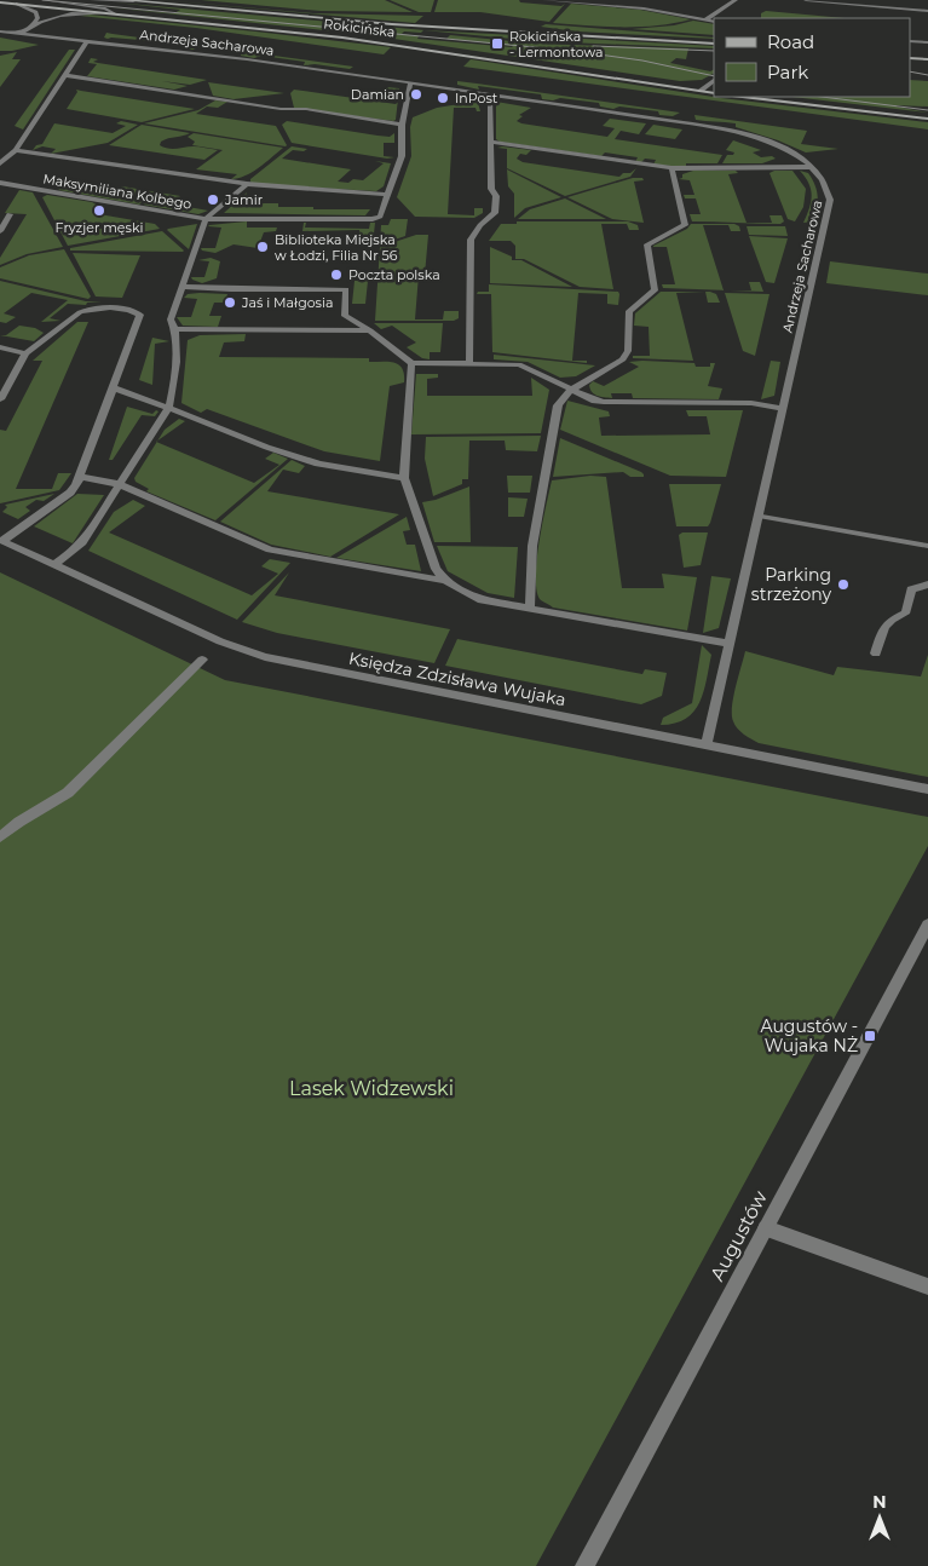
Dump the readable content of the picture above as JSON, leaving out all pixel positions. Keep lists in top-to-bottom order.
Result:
{
  "streets": {
    "main road": ["Rokicińska"],
    "street": [
      "Andrzeja Sacharowa",
      "Maksymiliana Kolbego",
      "Księdza Zdzisława Wujaka",
      "Augustów"
    ]
  },
  "crossings": [
    ["Andrzeja Sacharowa", "Księdza Zdzisława Wujaka"]
  ],
  "parks": ["Lasek Widzewski"],
  "places": {
    "transit": ["Rokicińska - Lermontowa", "Augustów - Wujaka NŻ"],
    "other": [
      "Damian",
      "InPost",
      "Jamir",
      "Fryzjer męski",
      "Biblioteka Miejska w Łodzi, Filia Nr 56",
      "Poczta polska",
      "Jaś i Małgosia",
      "Parking strzeżony"
    ]
  },
  "legend": ["Road", "Park"],
  "north": "top"
}
